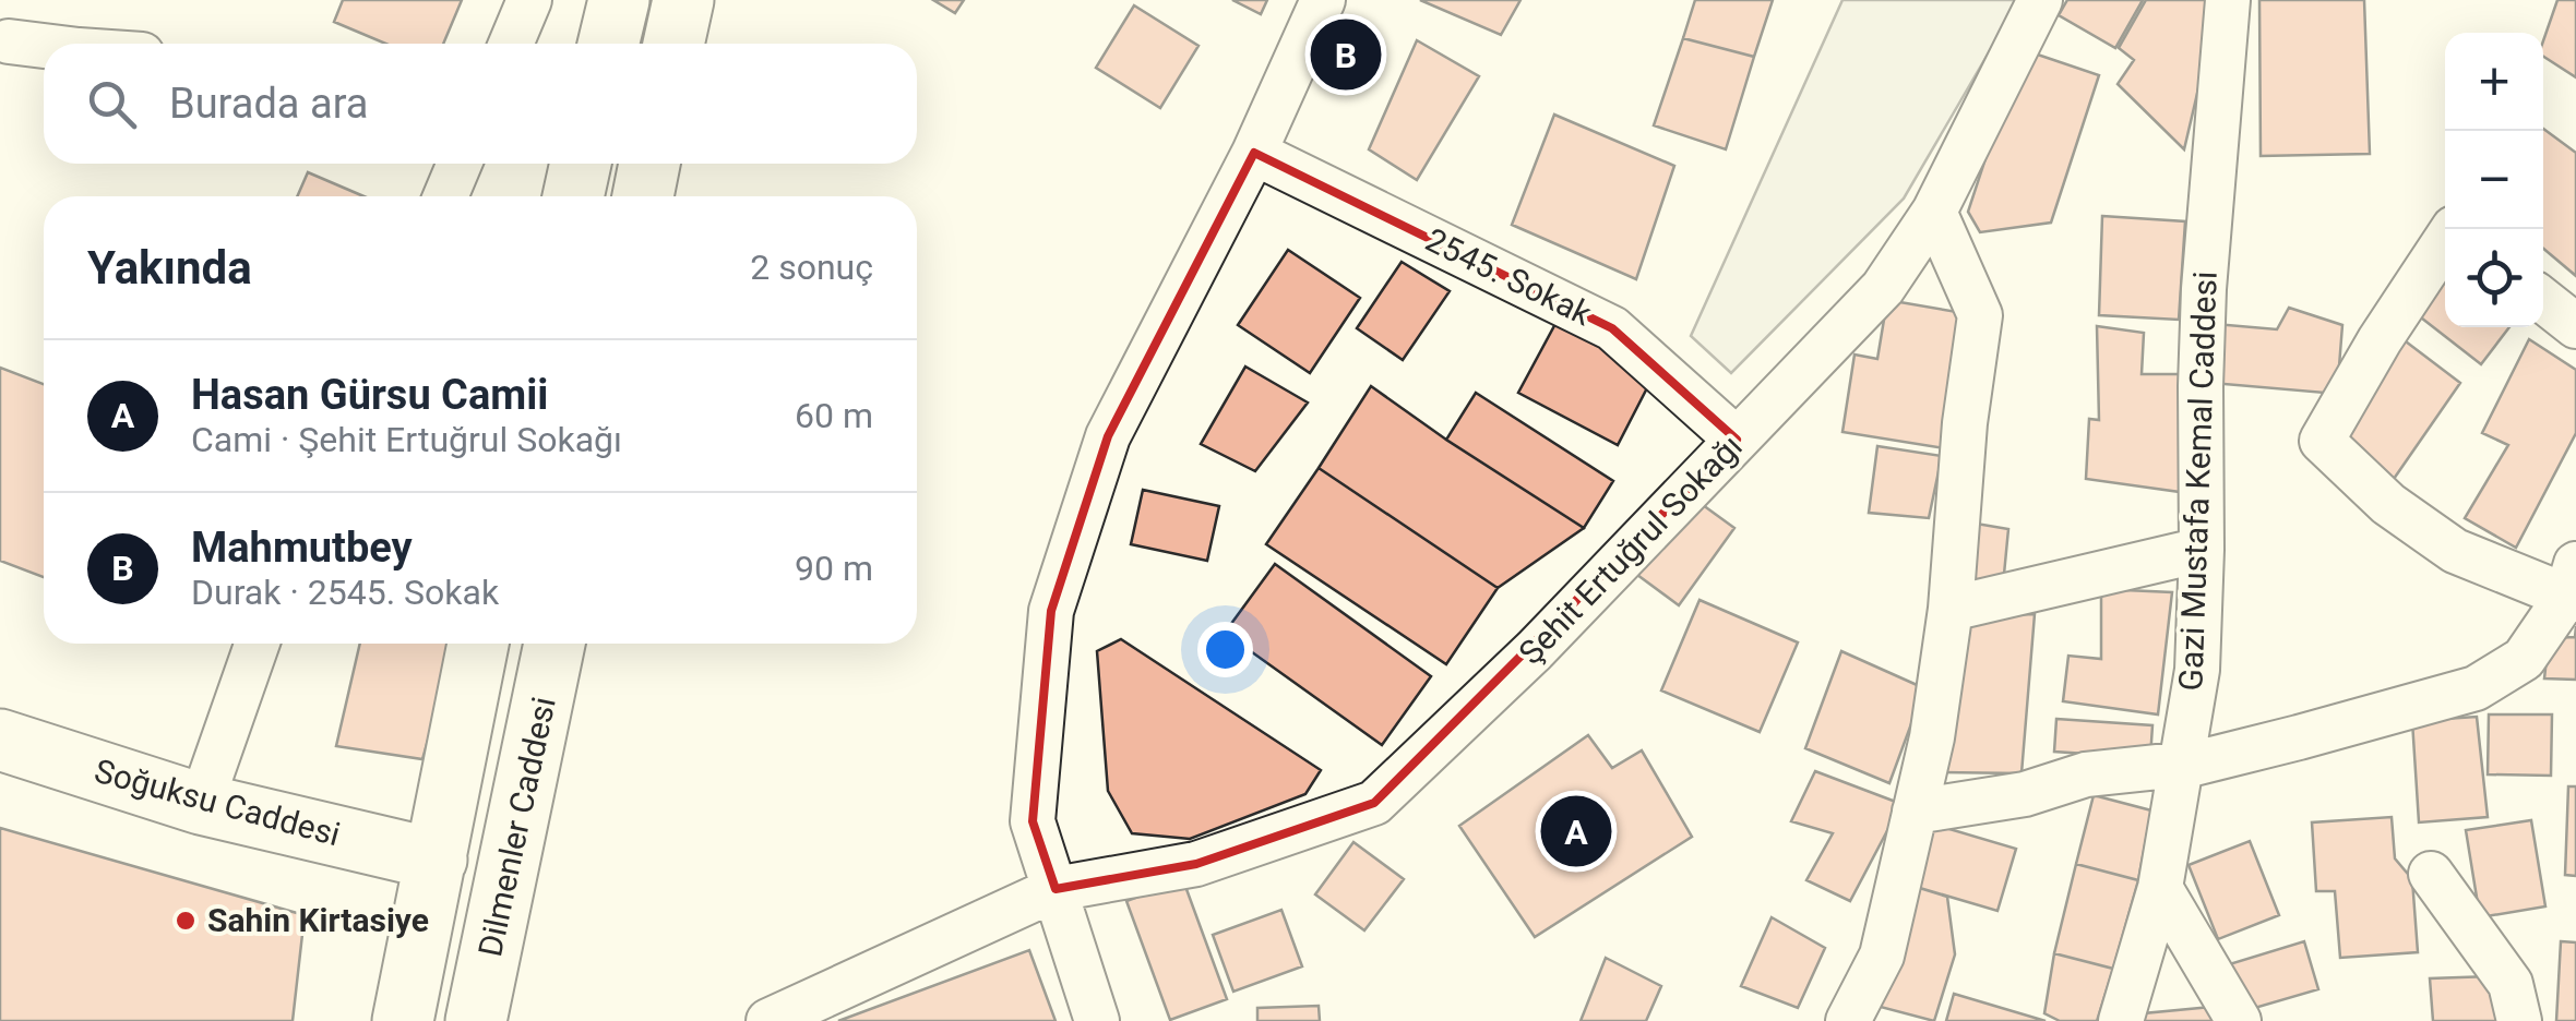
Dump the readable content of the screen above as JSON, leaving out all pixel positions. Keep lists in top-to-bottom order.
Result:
{
  "streets": {
    "street": [
      "2545. Sokak",
      "Gazi Mustafa Kemal Caddesi",
      "Şehit Ertuğrul Sokağı",
      "Soğuksu Caddesi",
      "Dilmenler Caddesi"
    ]
  },
  "crossings": [
    ["2545. Sokak", "Şehit Ertuğrul Sokağı"]
  ],
  "places": ["Sahin Kirtasiye"],
  "page": {
    "pins": ["B", "A"],
    "map_buttons": ["+", "−"],
    "search": "Burada ara",
    "heading": ["Yakında", "2 sonuç"],
    "list": [
      {
        "mark": "A",
        "name": "Hasan Gürsu Camii",
        "note": "Cami · Şehit Ertuğrul Sokağı",
        "value": "60 m"
      },
      {
        "mark": "B",
        "name": "Mahmutbey",
        "note": "Durak · 2545. Sokak",
        "value": "90 m"
      }
    ]
  }
}
